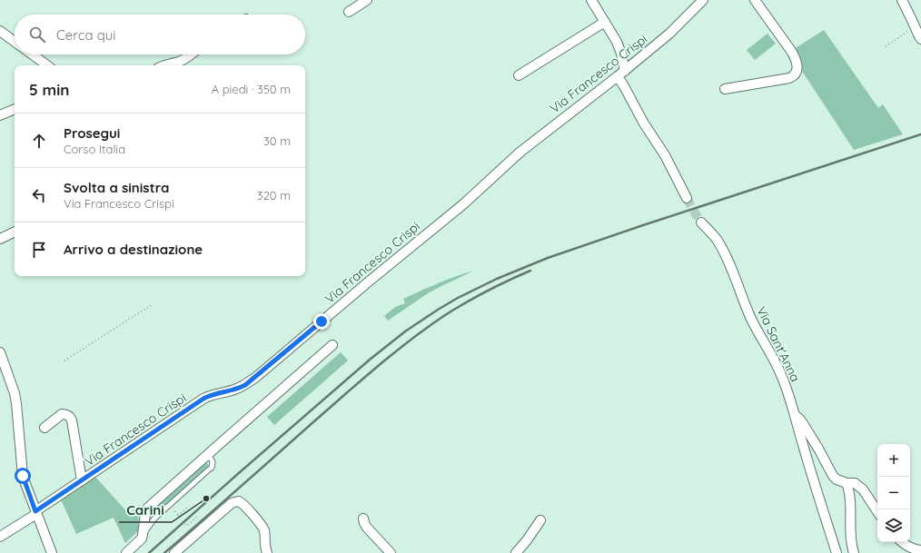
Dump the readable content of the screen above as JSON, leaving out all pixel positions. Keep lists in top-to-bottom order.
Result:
{
  "streets": {
    "street": ["Via Francesco Crispi", "Via Sant'Anna"]
  },
  "places": ["Carini"],
  "page": {
    "search": "Cerca qui",
    "heading": ["5 min", "A piedi · 350 m"],
    "list": [
      ["Prosegui", "Corso Italia", "30 m"],
      ["Svolta a sinistra", "Via Francesco Crispi", "320 m"],
      "Arrivo a destinazione"
    ],
    "map_buttons": ["+", "−"]
  }
}
